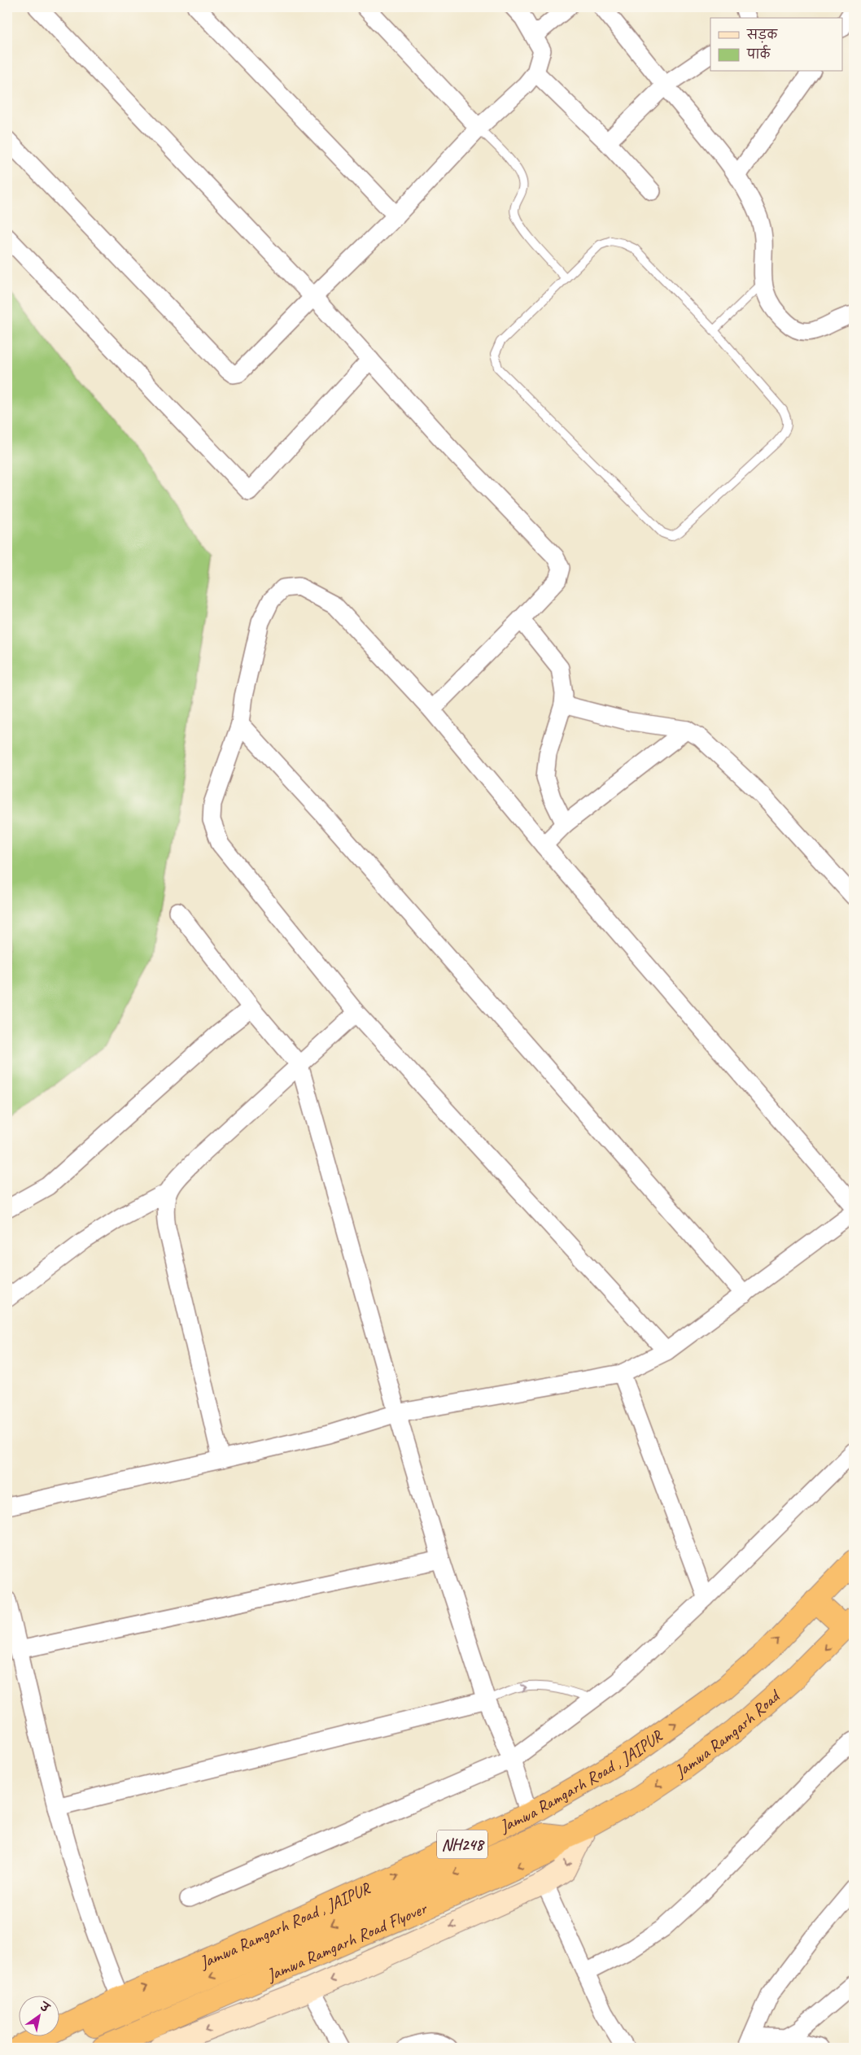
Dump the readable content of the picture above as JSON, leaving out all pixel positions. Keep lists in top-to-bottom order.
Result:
{
  "streets": {
    "highway": [
      "Jamwa Ramgarh Road",
      "Jamwa Ramgarh Road , JAIPUR",
      "NH248",
      "Jamwa Ramgarh Road Flyover"
    ]
  },
  "one_way": ["Jamwa Ramgarh Road"],
  "legend": ["सड़क", "पार्क"],
  "north": "top right"
}
